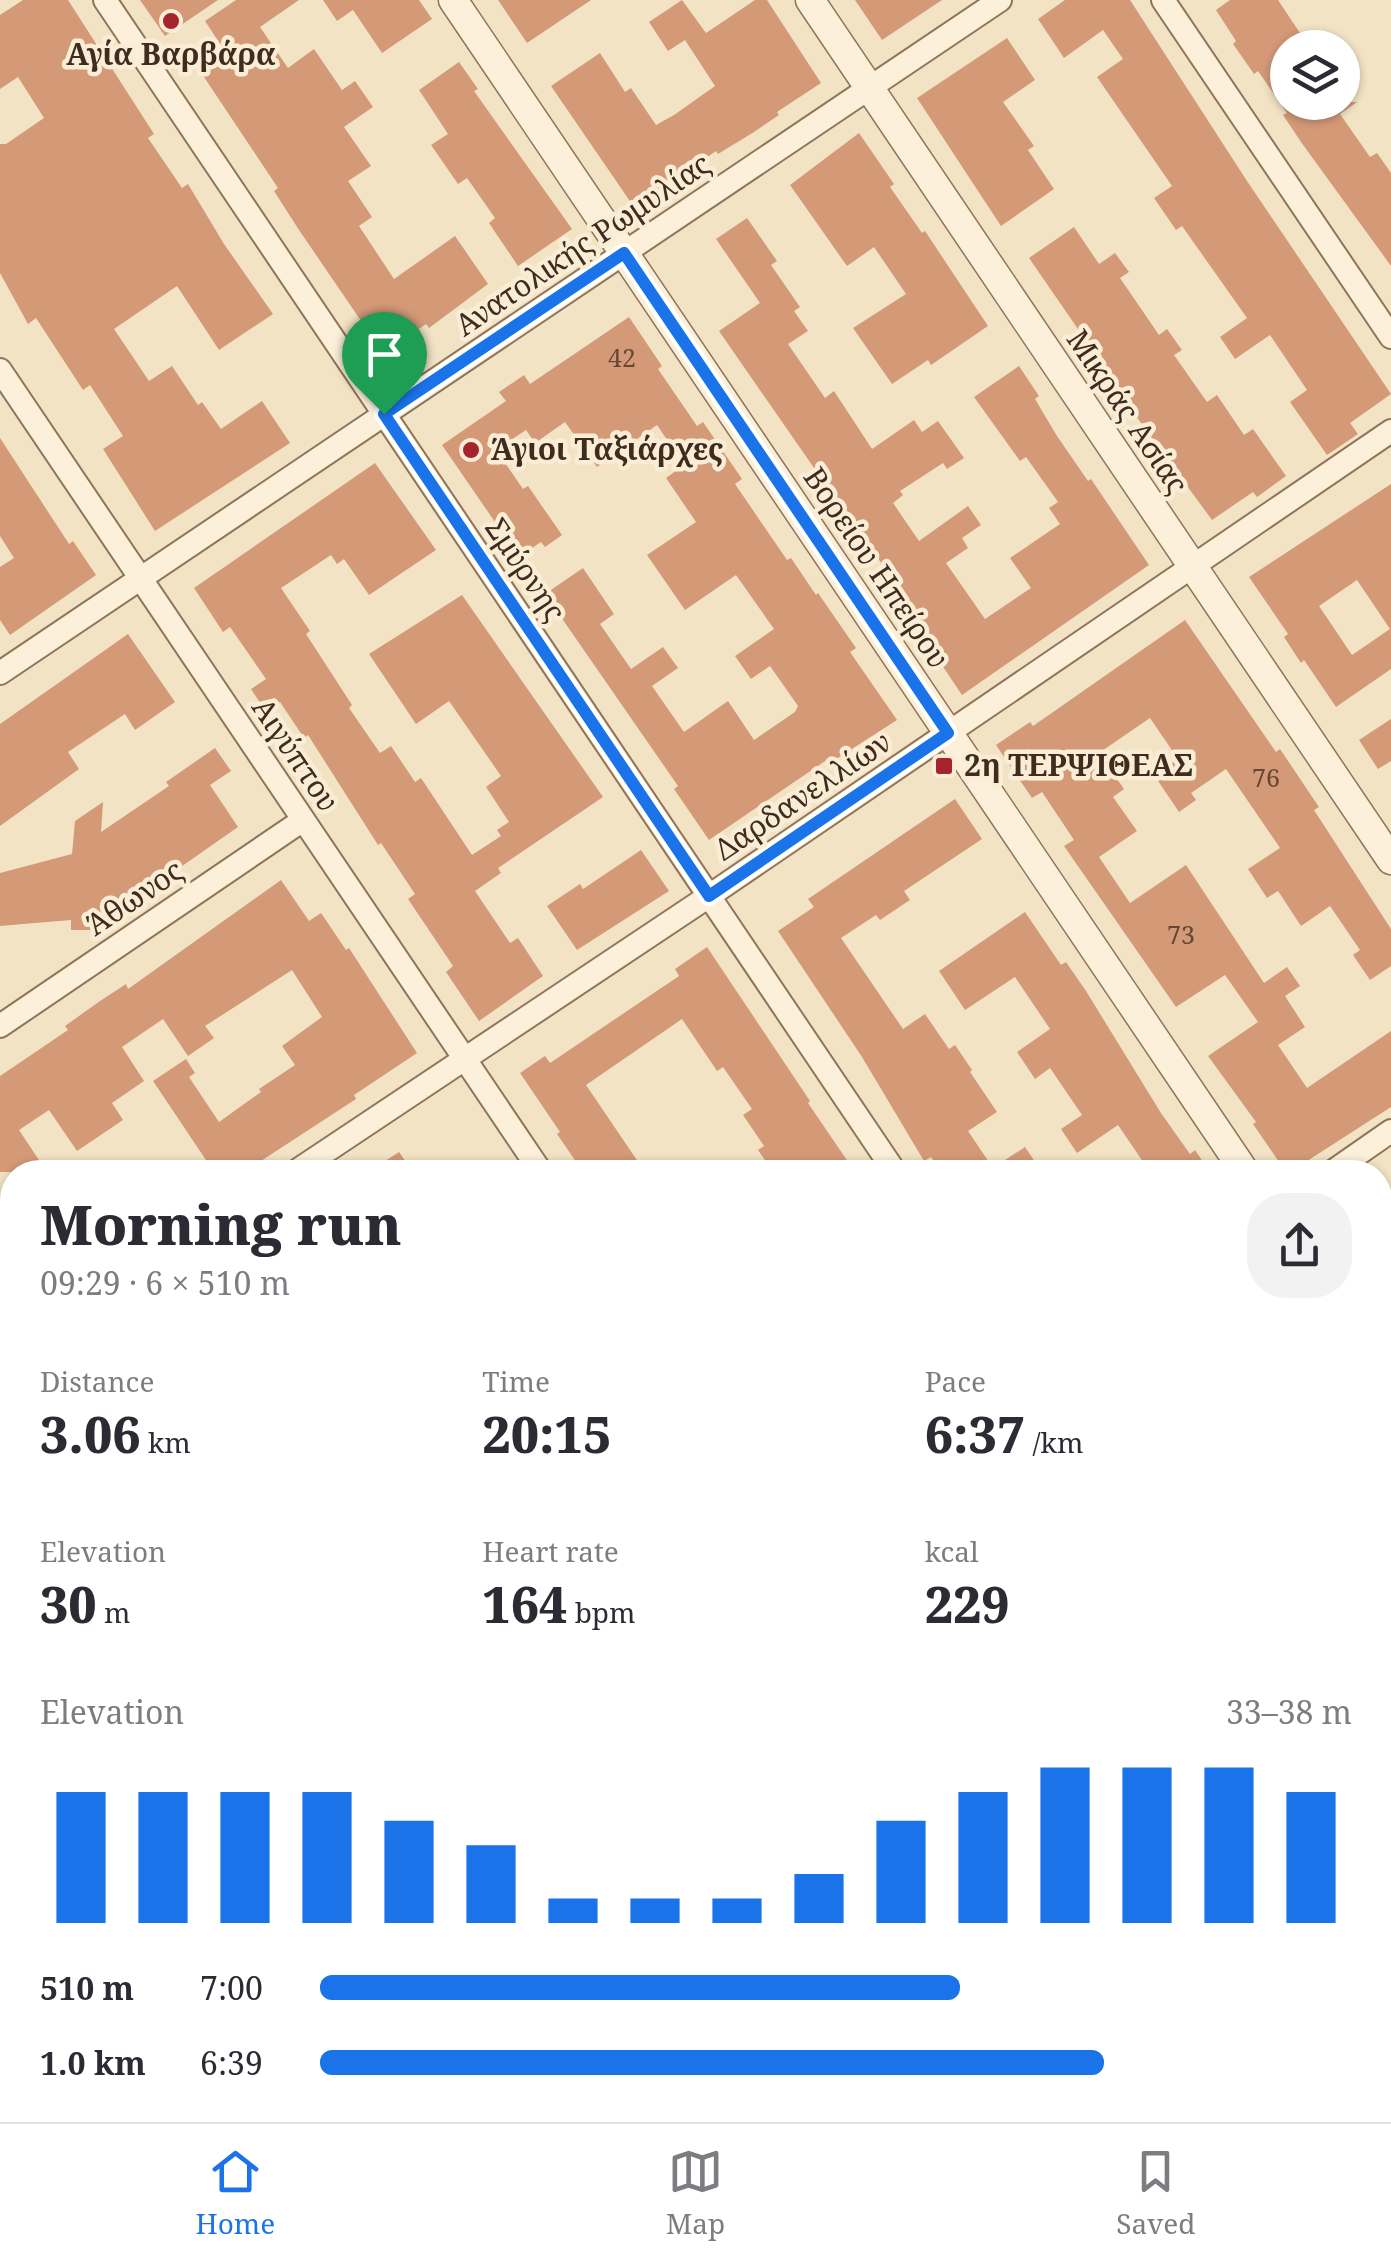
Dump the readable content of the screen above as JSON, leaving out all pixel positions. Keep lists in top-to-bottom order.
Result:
{
  "streets": {
    "street": [
      "Ανατολικής Ρωμυλίας",
      "Μικράς Ασίας",
      "Βορείου Ηπείρου",
      "Σμύρνης",
      "Αιγύπτου",
      "Δαρδανελλίων",
      "Άθωνος"
    ]
  },
  "crossings": [
    ["Ανατολικής Ρωμυλίας", "Μικράς Ασίας"],
    ["Ανατολικής Ρωμυλίας", "Βορείου Ηπείρου"],
    ["Ανατολικής Ρωμυλίας", "Σμύρνης"],
    ["Ανατολικής Ρωμυλίας", "Αιγύπτου"],
    ["Μικράς Ασίας", "Δαρδανελλίων"],
    ["Βορείου Ηπείρου", "Δαρδανελλίων"],
    ["Σμύρνης", "Δαρδανελλίων"],
    ["Αιγύπτου", "Δαρδανελλίων"],
    ["Αιγύπτου", "Άθωνος"]
  ],
  "places": {
    "other": ["Αγία Βαρβάρα", "Άγιοι Ταξιάρχες"],
    "transit": ["2η ΤΕΡΨΙΘΕΑΣ"]
  },
  "house_numbers": ["42", "76", "73"],
  "page": {
    "heading": ["Morning run", "09:29 · 6 × 510 m"],
    "stats": [
      ["Distance", "3.06 km"],
      ["Time", "20:15"],
      ["Pace", "6:37 /km"],
      ["Elevation", "30 m"],
      ["Heart rate", "164 bpm"],
      ["kcal", "229"]
    ],
    "chart": ["Elevation", "33–38 m"],
    "list": [
      {
        "name": "510 m",
        "note": "7:00"
      },
      {
        "name": "1.0 km",
        "note": "6:39"
      }
    ],
    "tabs": ["Home", "Map", "Saved"]
  }
}
